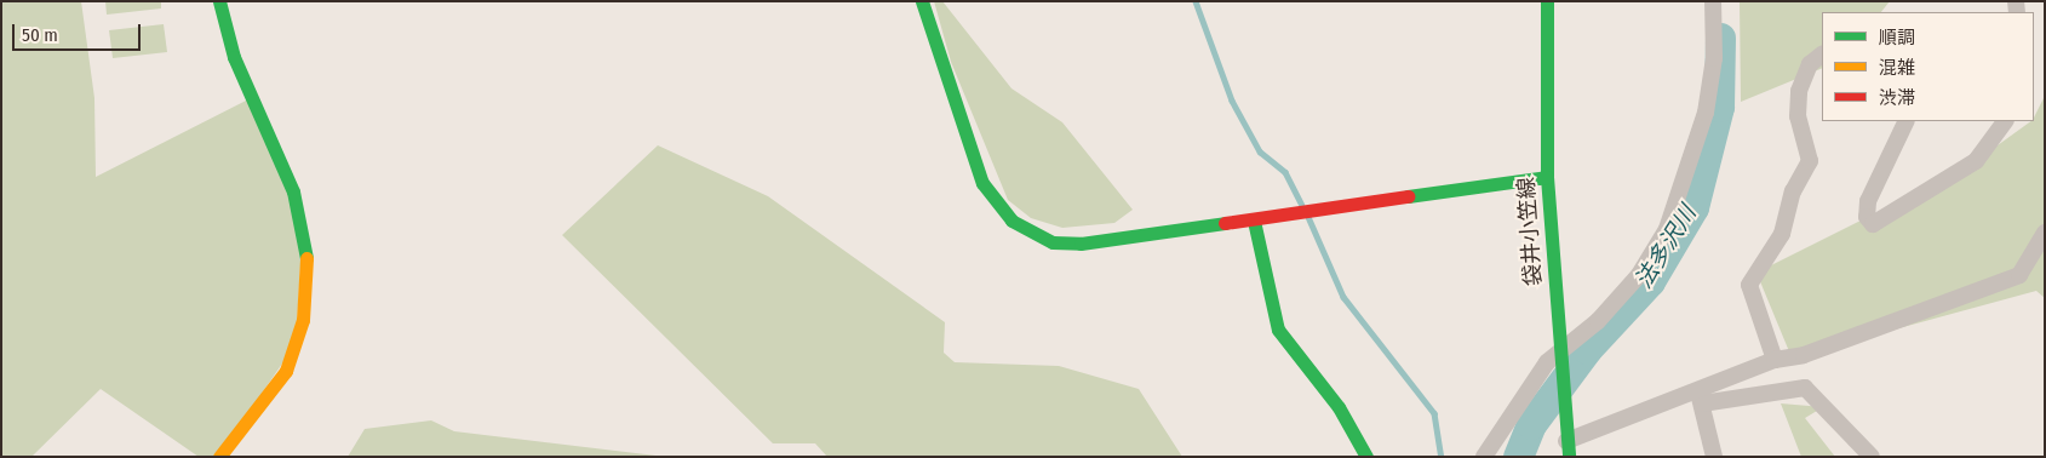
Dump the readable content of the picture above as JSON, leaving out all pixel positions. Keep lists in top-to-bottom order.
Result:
{
  "streets": {
    "street": ["袋井小笠線"]
  },
  "water": ["法多沢川"],
  "legend": ["順調", "混雑", "渋滞"],
  "scale_bar": "50 m"
}
